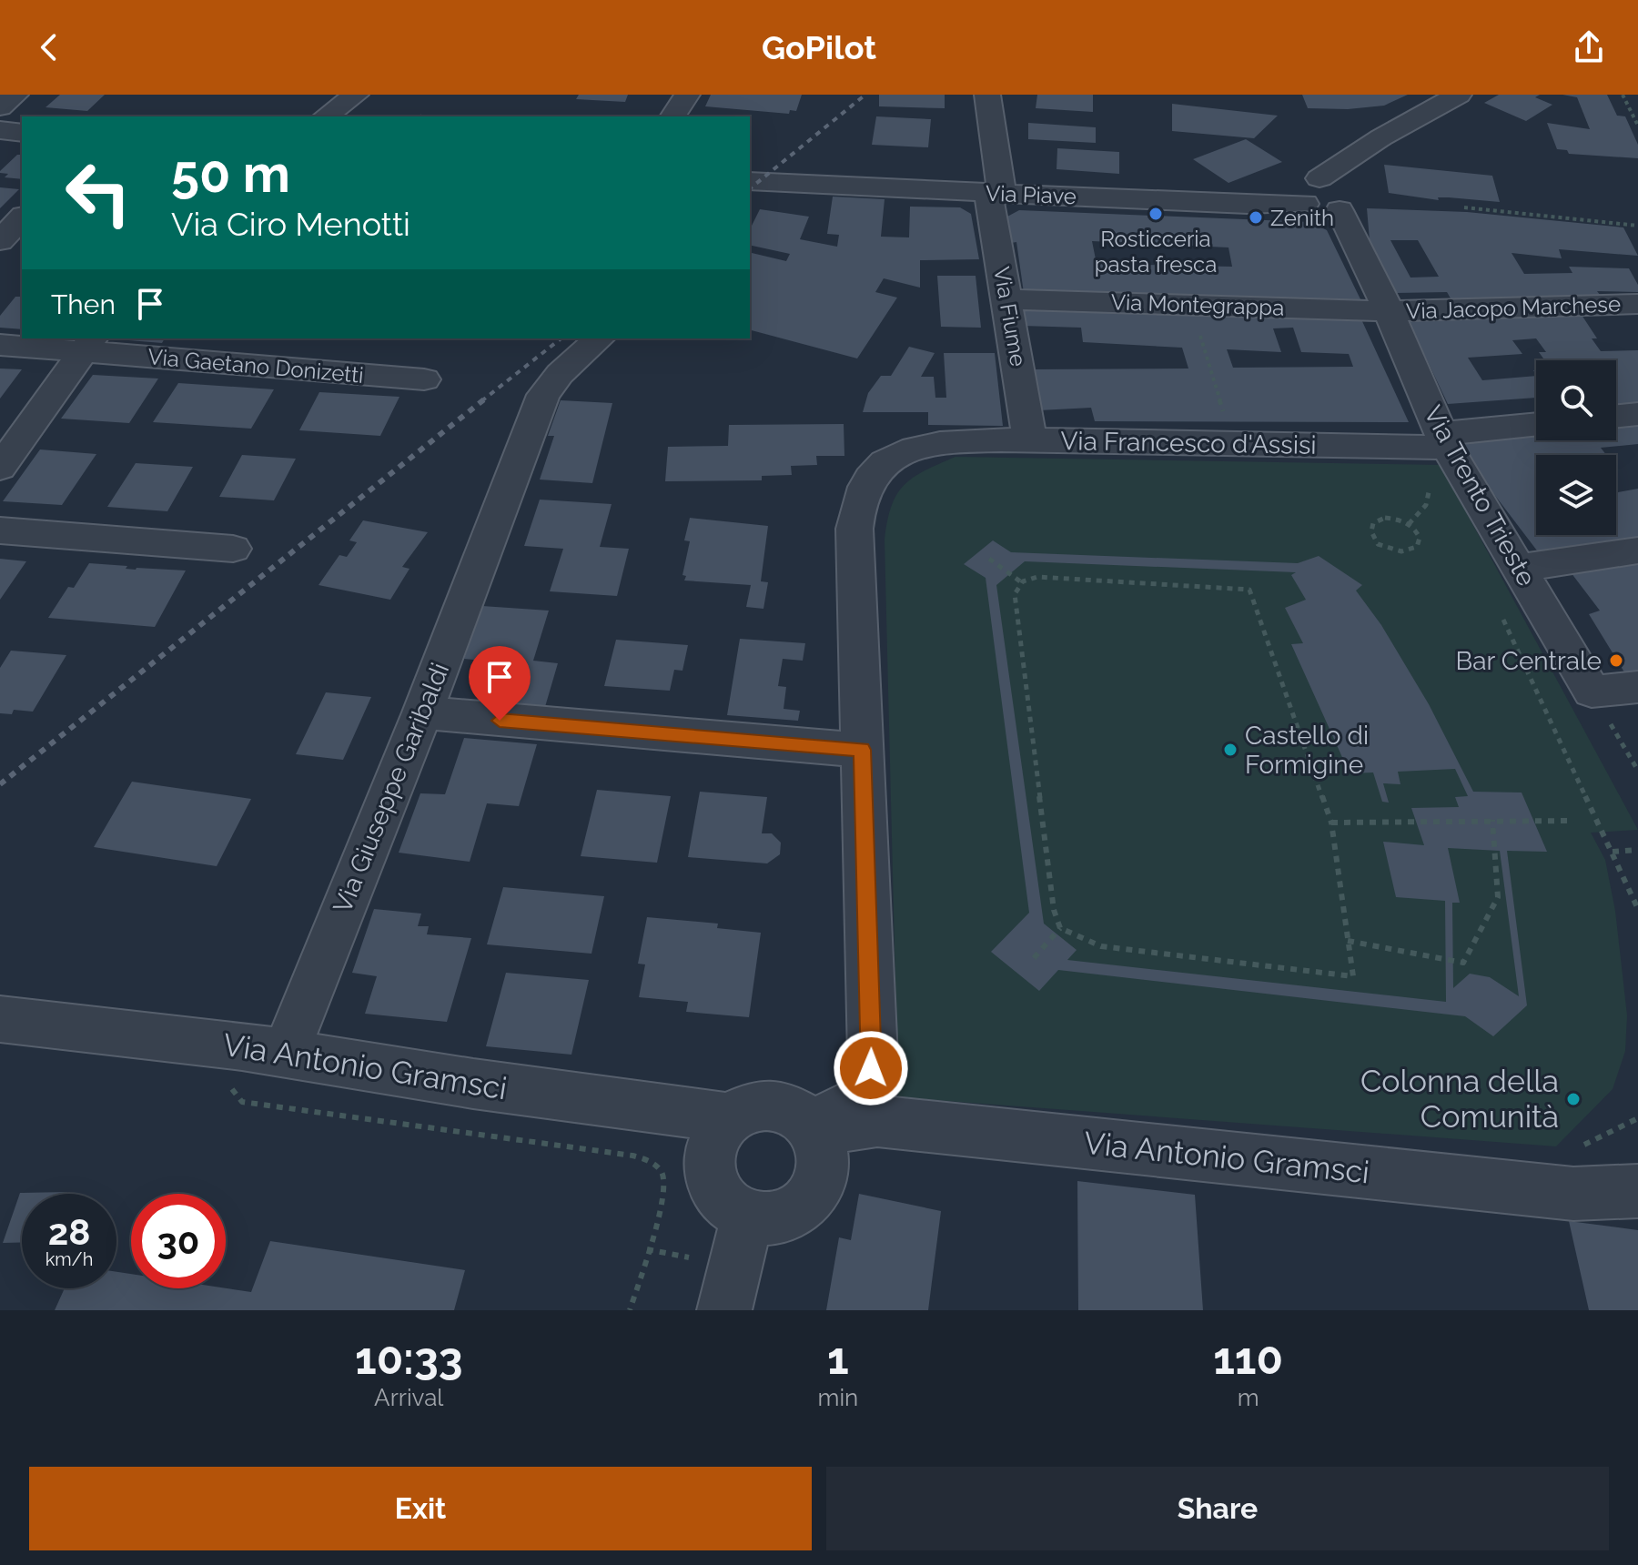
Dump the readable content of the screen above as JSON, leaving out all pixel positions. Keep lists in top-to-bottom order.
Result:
{
  "streets": {
    "street": [
      "Via Piave",
      "Via Montegrappa",
      "Via Jacopo Marchese",
      "Via Fiume",
      "Via Gaetano Donizetti",
      "Via Francesco d'Assisi",
      "Via Trento Trieste",
      "Via Giuseppe Garibaldi",
      "Via Antonio Gramsci"
    ]
  },
  "crossings": [
    ["Via Piave", "Via Fiume"],
    ["Via Piave", "Via Trento Trieste"],
    ["Via Montegrappa", "Via Jacopo Marchese"],
    ["Via Montegrappa", "Via Fiume"],
    ["Via Montegrappa", "Via Trento Trieste"],
    ["Via Jacopo Marchese", "Via Trento Trieste"],
    ["Via Fiume", "Via Francesco d'Assisi"],
    ["Via Francesco d'Assisi", "Via Trento Trieste"],
    ["Via Francesco d'Assisi", "Via Antonio Gramsci"],
    ["Via Giuseppe Garibaldi", "Via Antonio Gramsci"]
  ],
  "places": [
    "Rosticceria pasta fresca",
    "Zenith",
    "Bar Centrale",
    "Castello di Formigine",
    "Colonna della Comunità"
  ],
  "page": {
    "header": "GoPilot",
    "turn": ["50 m", "Via Ciro Menotti"],
    "then": "Then",
    "speed": "28 km/h",
    "limit": "30",
    "eta": [
      "10:33",
      "Arrival",
      "1",
      "min",
      "110",
      "m"
    ],
    "buttons": ["Exit", "Share"]
  }
}
